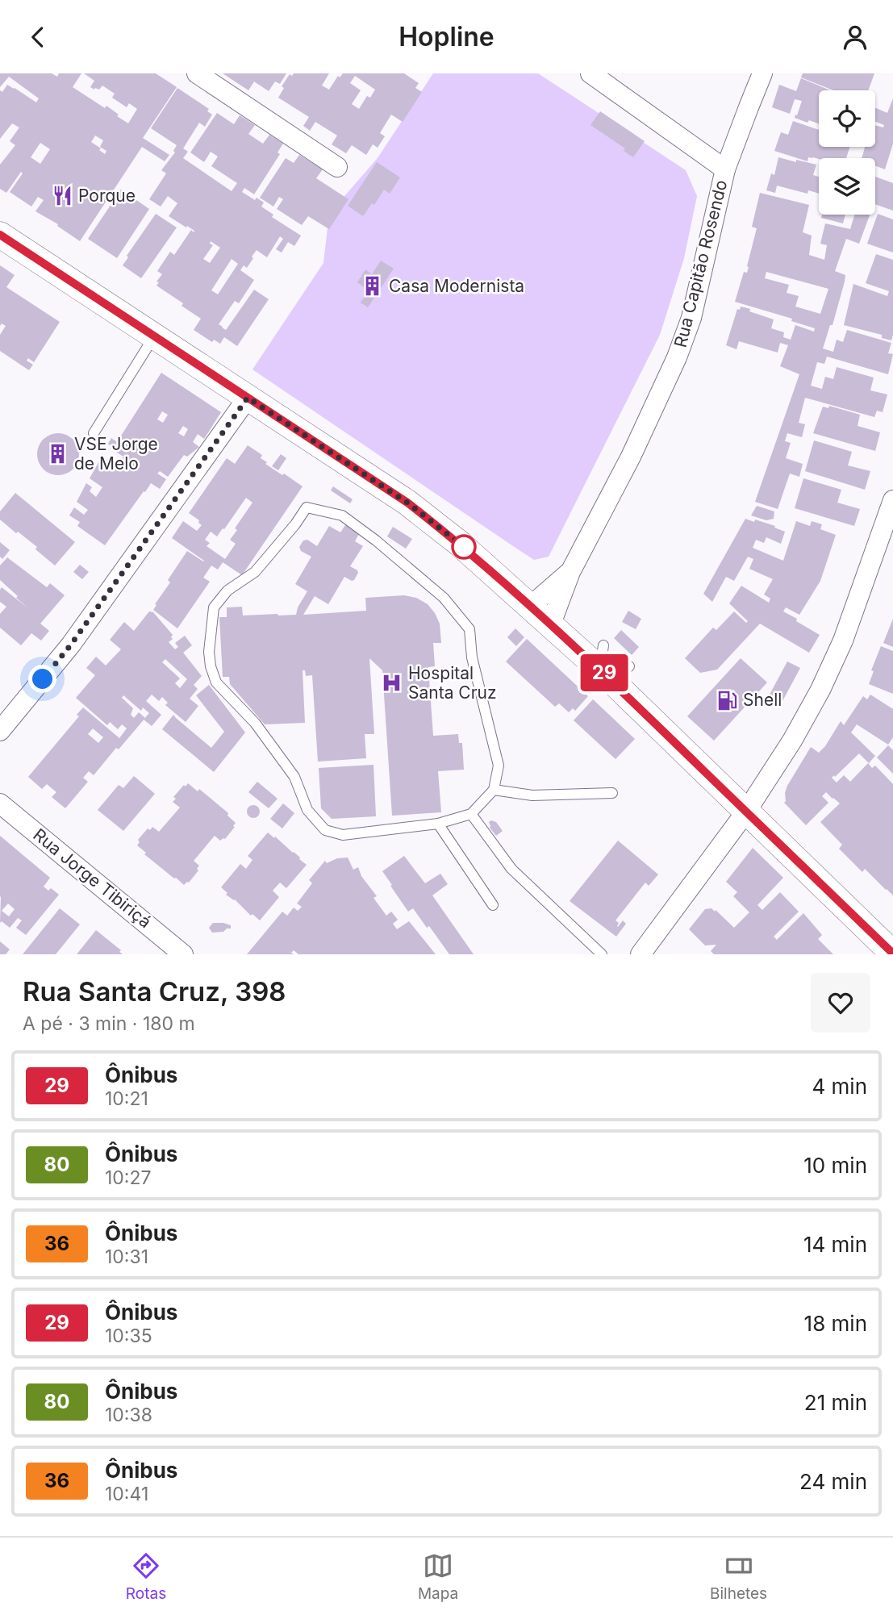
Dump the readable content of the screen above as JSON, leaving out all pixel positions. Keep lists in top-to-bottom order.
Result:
{
  "streets": {
    "street": ["Rua Capitão Rosendo", "Rua Jorge Tibiriçá"]
  },
  "places": {
    "restaurant": ["Porque"],
    "building": ["Casa Modernista", "VSE Jorge de Melo"],
    "hospital": ["Hospital Santa Cruz"],
    "fuel station": ["Shell"]
  },
  "lines": ["bus line 29"],
  "page": {
    "header": "Hopline",
    "on_map": "29",
    "heading": ["Rua Santa Cruz, 398", "A pé · 3 min · 180 m"],
    "list": [
      {
        "mark": "29",
        "name": "Ônibus",
        "note": "10:21",
        "value": "4 min"
      },
      {
        "mark": "80",
        "name": "Ônibus",
        "note": "10:27",
        "value": "10 min"
      },
      {
        "mark": "36",
        "name": "Ônibus",
        "note": "10:31",
        "value": "14 min"
      },
      {
        "mark": "29",
        "name": "Ônibus",
        "note": "10:35",
        "value": "18 min"
      },
      {
        "mark": "80",
        "name": "Ônibus",
        "note": "10:38",
        "value": "21 min"
      },
      {
        "mark": "36",
        "name": "Ônibus",
        "note": "10:41",
        "value": "24 min"
      }
    ],
    "tabs": ["Rotas", "Mapa", "Bilhetes"]
  }
}
